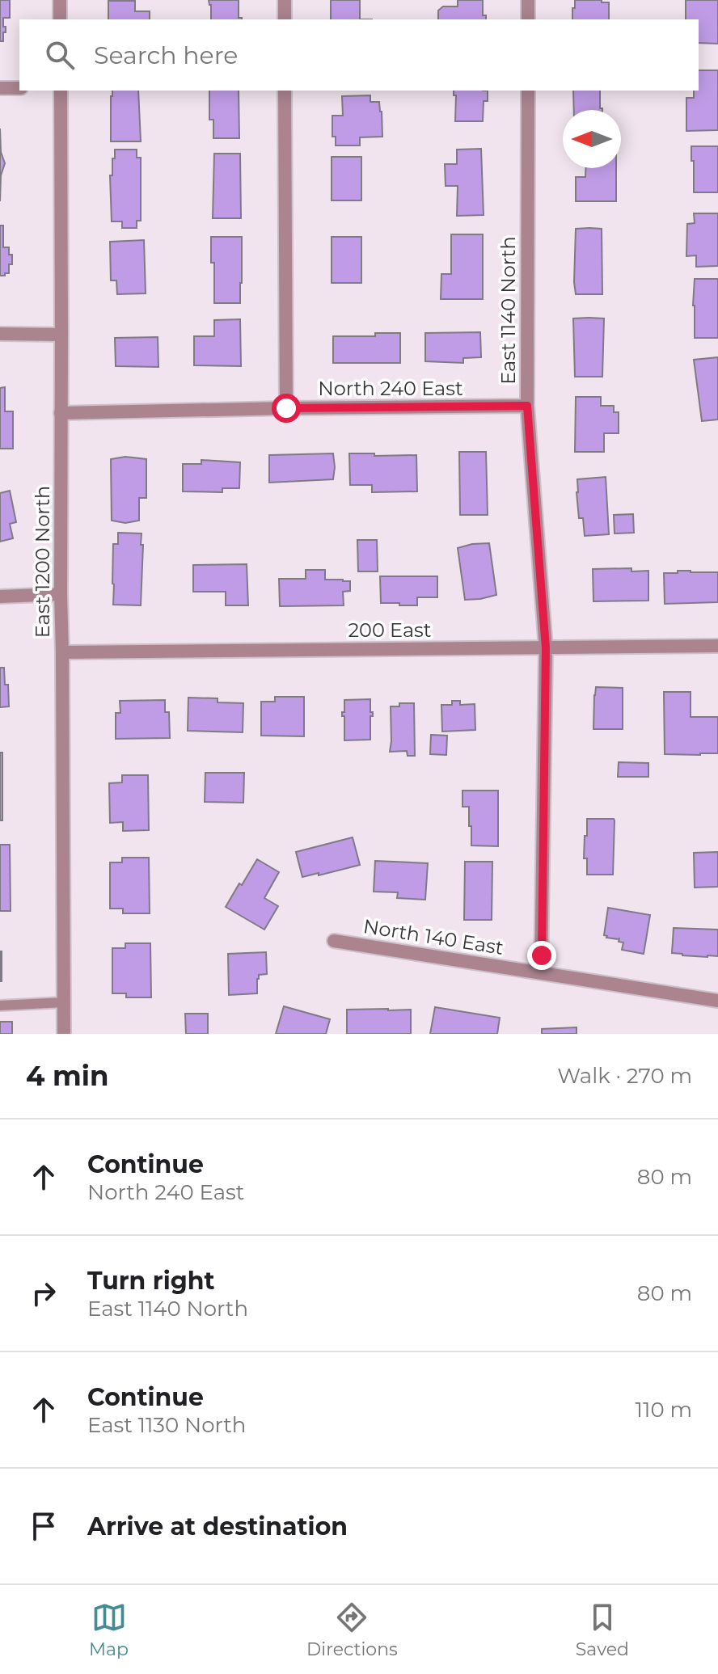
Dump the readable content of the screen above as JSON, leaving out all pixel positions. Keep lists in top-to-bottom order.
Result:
{
  "streets": {
    "street": [
      "East 1140 North",
      "North 240 East",
      "East 1200 North",
      "200 East",
      "North 140 East"
    ]
  },
  "crossings": [
    ["East 1140 North", "North 240 East"],
    ["East 1140 North", "200 East"],
    ["East 1140 North", "North 140 East"],
    ["North 240 East", "East 1200 North"],
    ["East 1200 North", "200 East"]
  ],
  "north": "left",
  "page": {
    "search": "Search here",
    "heading": ["4 min", "Walk · 270 m"],
    "list": [
      ["Continue", "North 240 East", "80 m"],
      ["Turn right", "East 1140 North", "80 m"],
      ["Continue", "East 1130 North", "110 m"],
      "Arrive at destination"
    ],
    "nav": ["Map", "Directions", "Saved"]
  }
}
